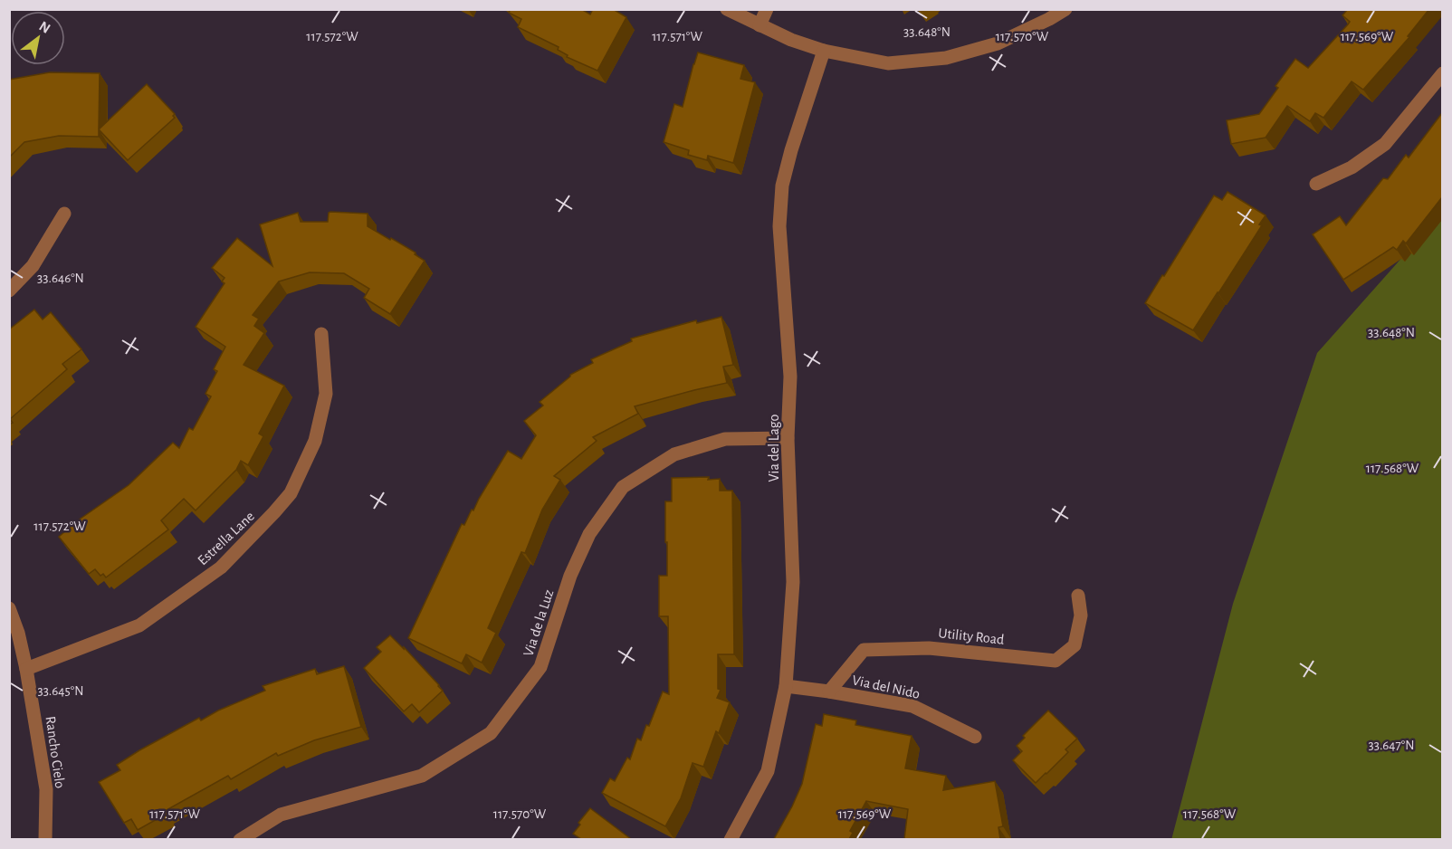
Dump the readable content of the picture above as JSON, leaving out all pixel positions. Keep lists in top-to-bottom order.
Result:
{
  "streets": {
    "street": [
      "Via del Lago",
      "Estrella Lane",
      "Via de la Luz",
      "Utility Road",
      "Via del Nido",
      "Rancho Cielo"
    ]
  },
  "crossings": [
    ["Via del Lago", "Via de la Luz"],
    ["Via del Lago", "Via del Nido"],
    ["Estrella Lane", "Rancho Cielo"],
    ["Utility Road", "Via del Nido"]
  ],
  "north": "top right",
  "coordinates": [
    "33.648°N",
    "117.572°W",
    "117.571°W",
    "117.570°W",
    "117.569°W",
    "33.646°N",
    "117.568°W",
    "33.645°N",
    "33.647°N"
  ]
}
